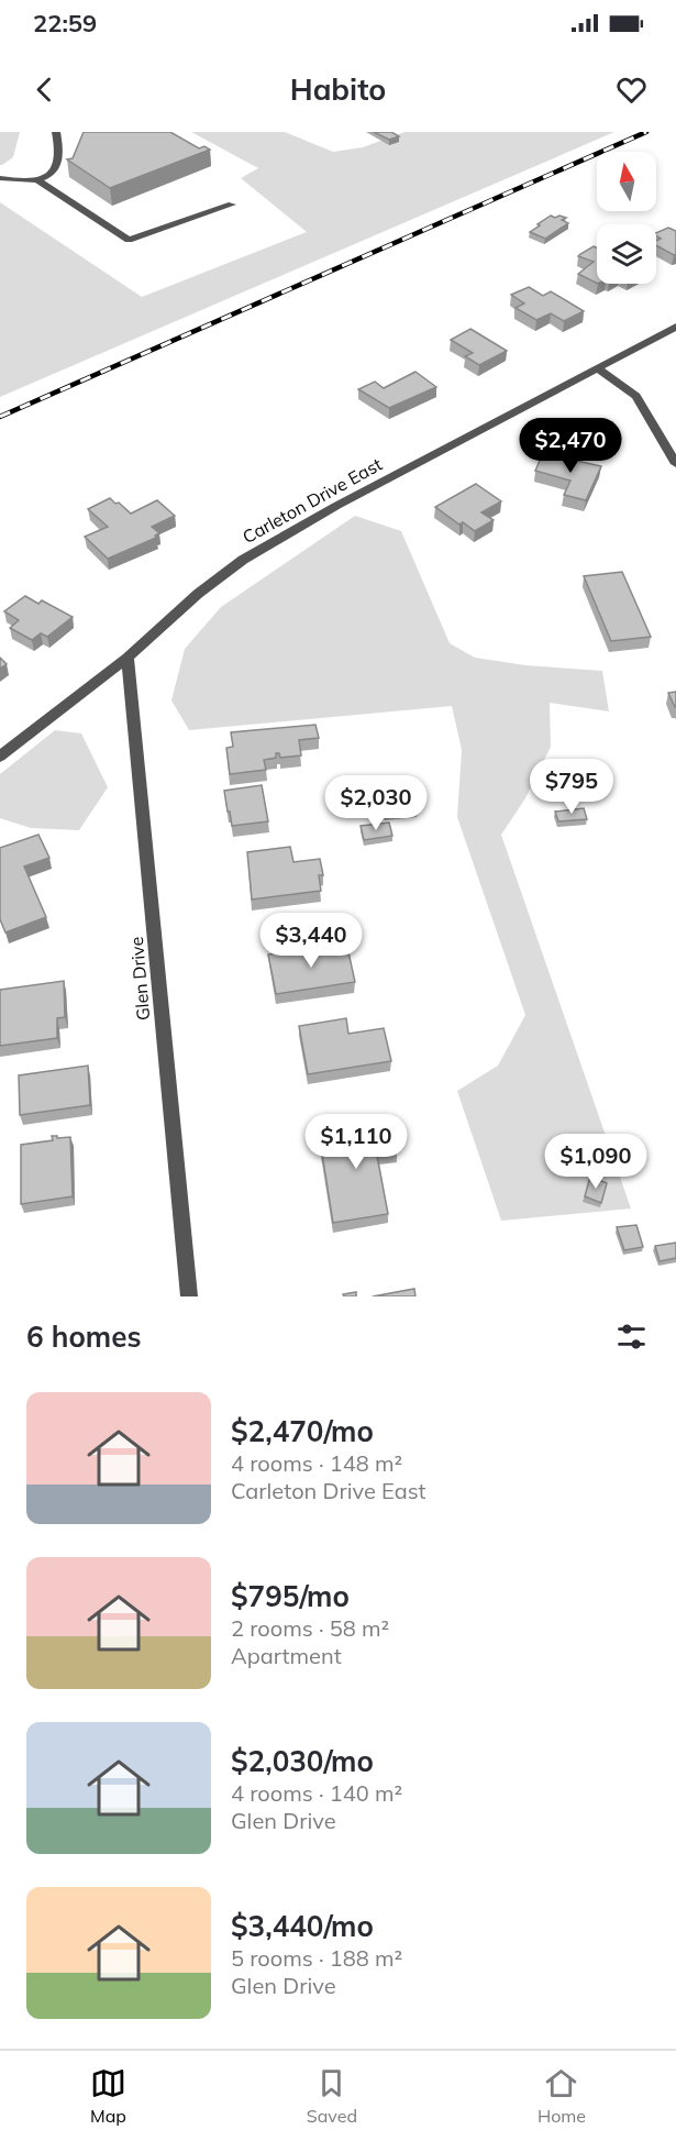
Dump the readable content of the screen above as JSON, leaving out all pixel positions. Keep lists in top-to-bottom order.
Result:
{
  "streets": {
    "street": ["Carleton Drive East", "Glen Drive"]
  },
  "crossings": [
    ["Carleton Drive East", "Glen Drive"]
  ],
  "north": "top",
  "page": {
    "status": "22:59",
    "header": "Habito",
    "price": [
      "$2,470",
      "$795",
      "$2,030",
      "$3,440",
      "$1,110",
      "$1,090"
    ],
    "heading": "6 homes",
    "list": [
      {
        "name": "$2,470/mo",
        "note": "4 rooms · 148 m² · Carleton Drive East"
      },
      {
        "name": "$795/mo",
        "note": "2 rooms · 58 m² · Apartment"
      },
      {
        "name": "$2,030/mo",
        "note": "4 rooms · 140 m² · Glen Drive"
      },
      {
        "name": "$3,440/mo",
        "note": "5 rooms · 188 m² · Glen Drive"
      }
    ],
    "tabs": ["Map", "Saved", "Home"]
  }
}
